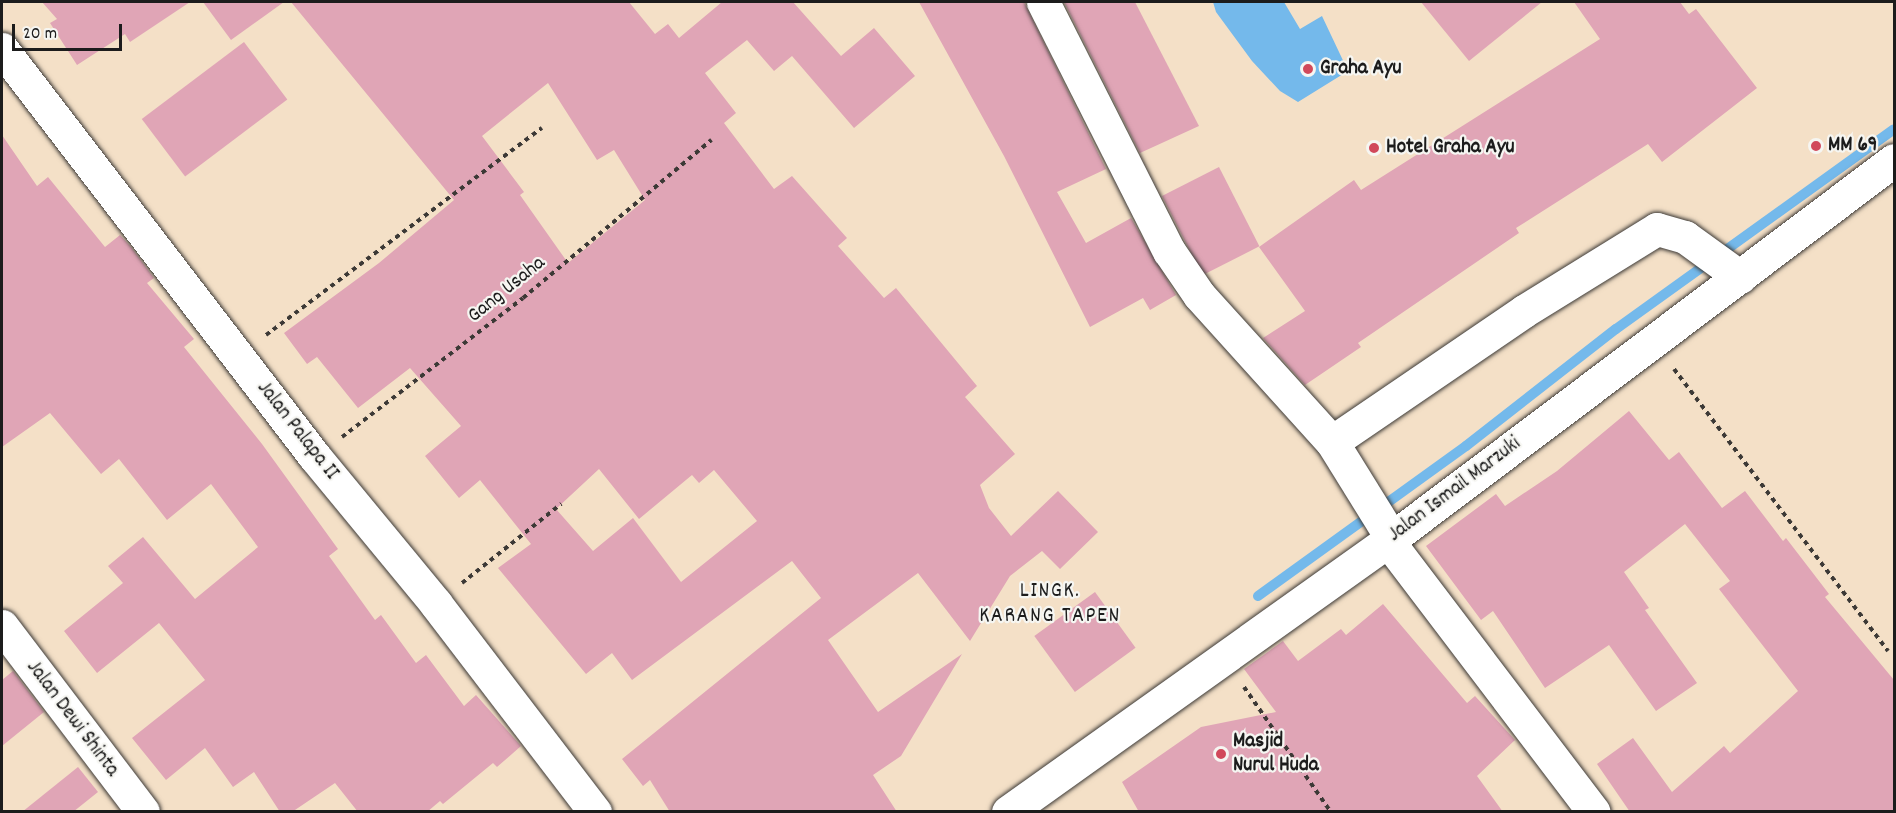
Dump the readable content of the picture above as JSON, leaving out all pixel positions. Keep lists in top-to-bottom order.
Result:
{
  "streets": {
    "street": ["Jalan Palapa II", "Jalan Ismail Marzuki", "Jalan Dewi Shinta"],
    "path": ["Gang Usaha"]
  },
  "crossings": [
    ["Gang Usaha", "Jalan Palapa II"]
  ],
  "districts": ["LINGK. KARANG TAPEN"],
  "places": [
    "Graha Ayu",
    "MM 69",
    "Hotel Graha Ayu",
    "Masjid Nurul Huda"
  ],
  "scale_bar": "20 m"
}
